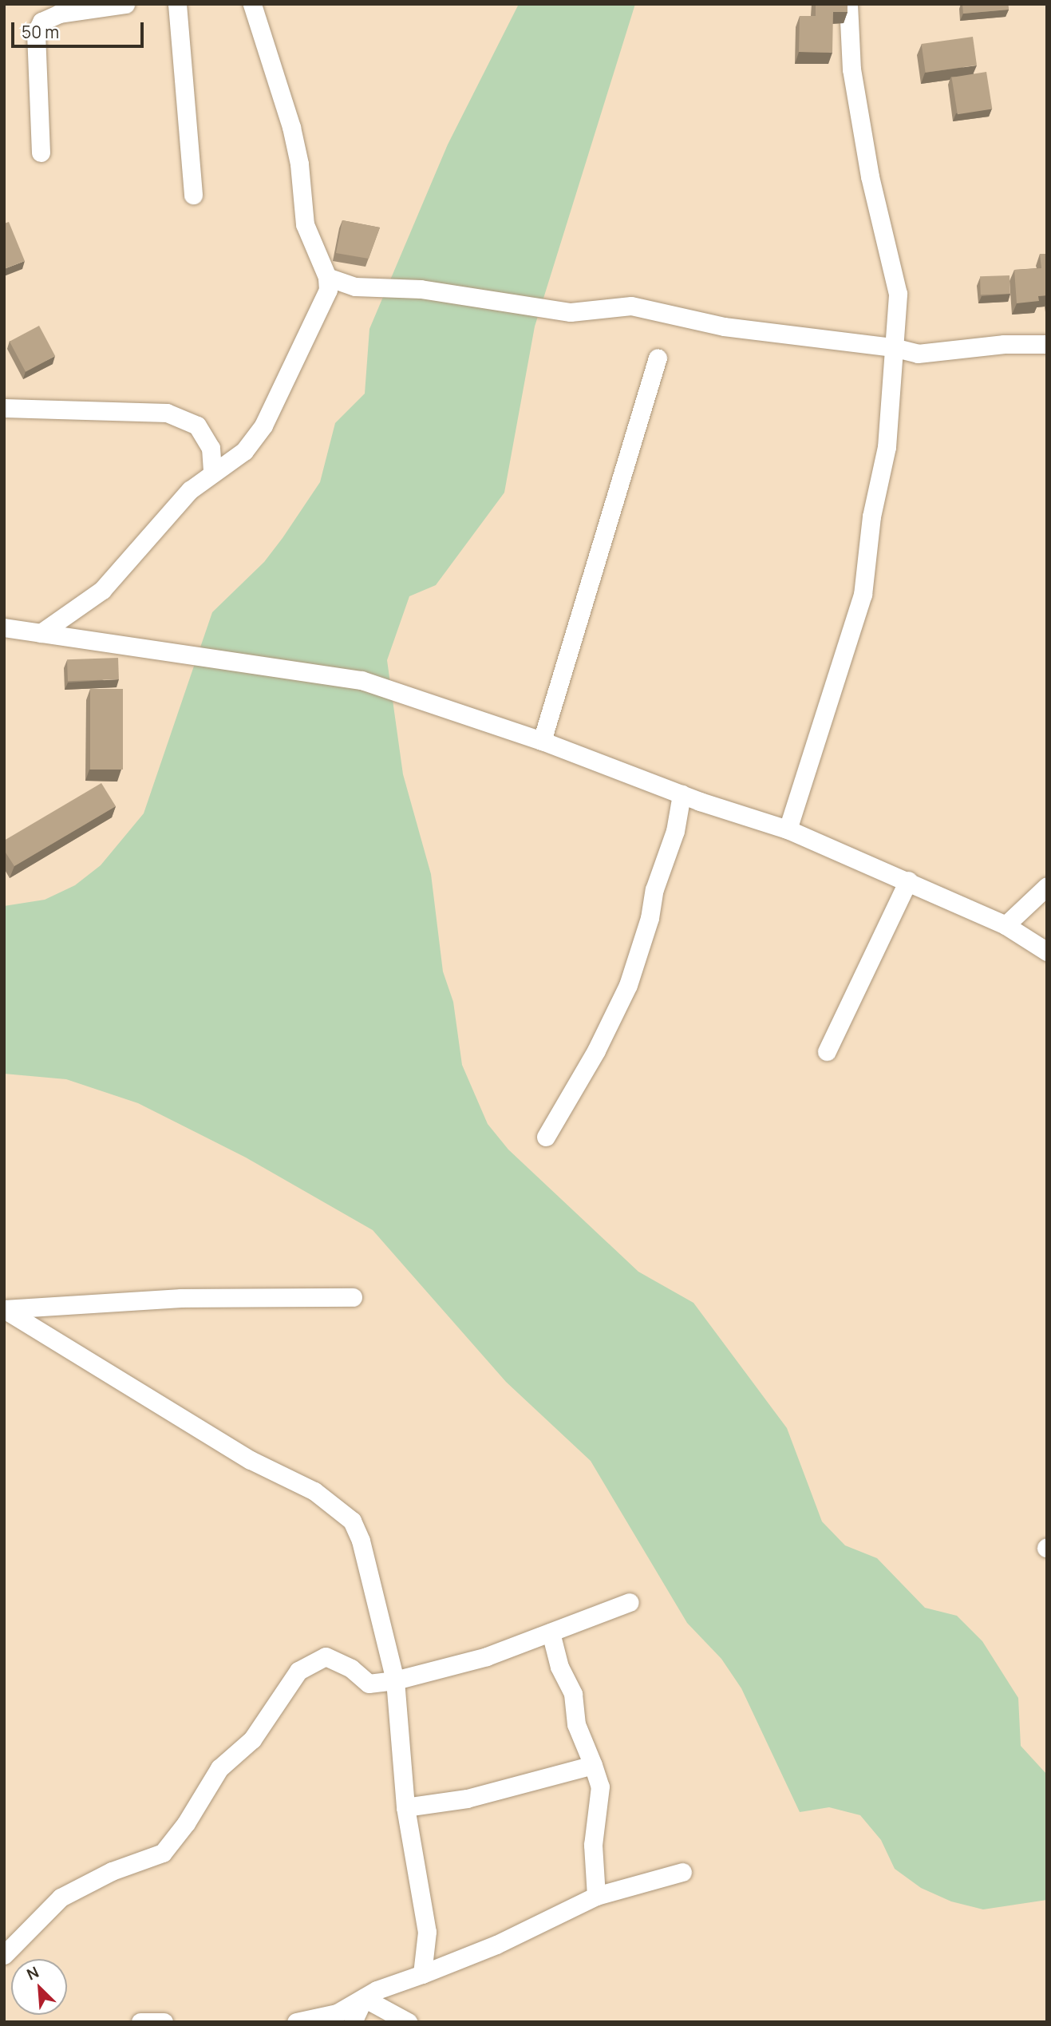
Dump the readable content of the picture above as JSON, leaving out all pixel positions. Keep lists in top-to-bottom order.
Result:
{
  "scale_bar": "50 m",
  "north": "top left"
}
